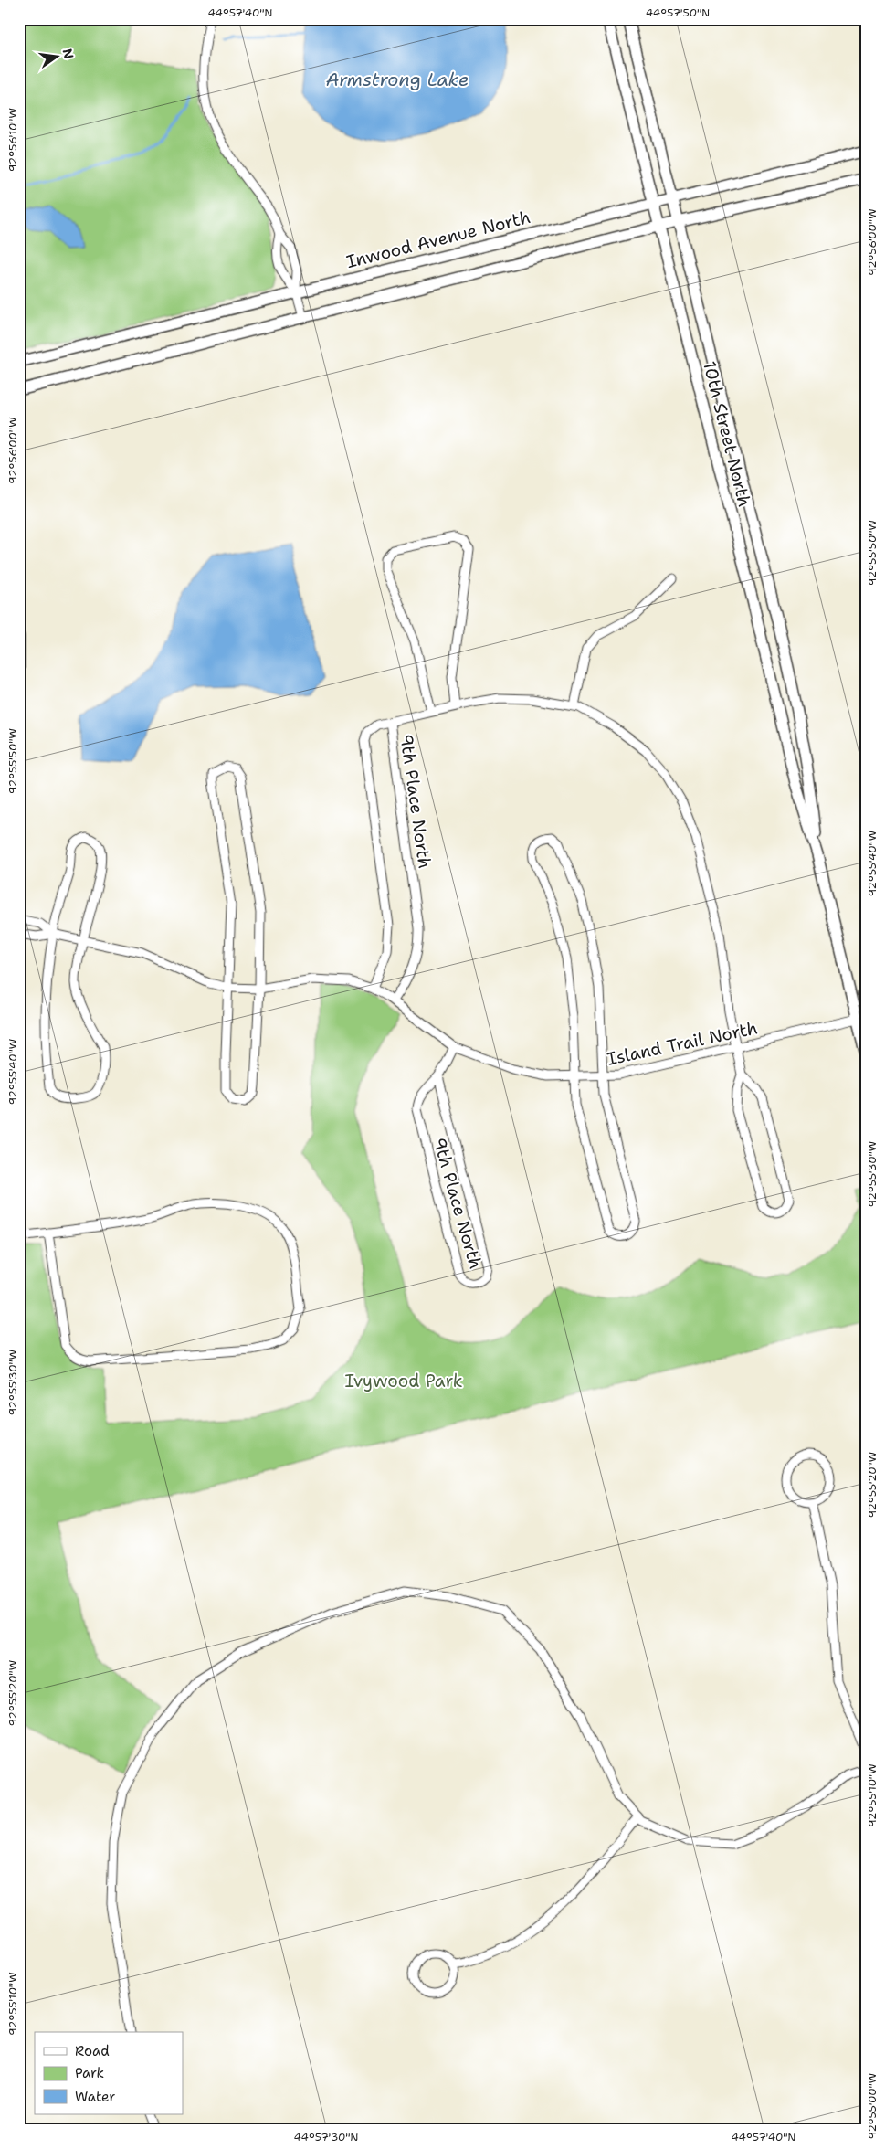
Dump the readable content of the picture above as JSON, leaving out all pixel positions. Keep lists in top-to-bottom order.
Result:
{
  "streets": {
    "main road": ["Inwood Avenue North", "10th Street North"],
    "street": ["9th Place North", "Island Trail North"]
  },
  "crossings": [
    ["Inwood Avenue North", "10th Street North"],
    ["10th Street North", "Island Trail North"],
    ["9th Place North", "Island Trail North"]
  ],
  "water": ["Armstrong Lake"],
  "parks": ["Ivywood Park"],
  "legend": ["Road", "Park", "Water"],
  "north": "right",
  "coordinates": [
    "44°57'40\"N",
    "44°57'50\"N",
    "92°56'10\"W",
    "92°56'00\"W",
    "92°55'50\"W",
    "92°55'40\"W",
    "92°55'30\"W",
    "92°55'20\"W",
    "92°55'10\"W",
    "92°55'00\"W",
    "44°57'30\"N"
  ]
}
